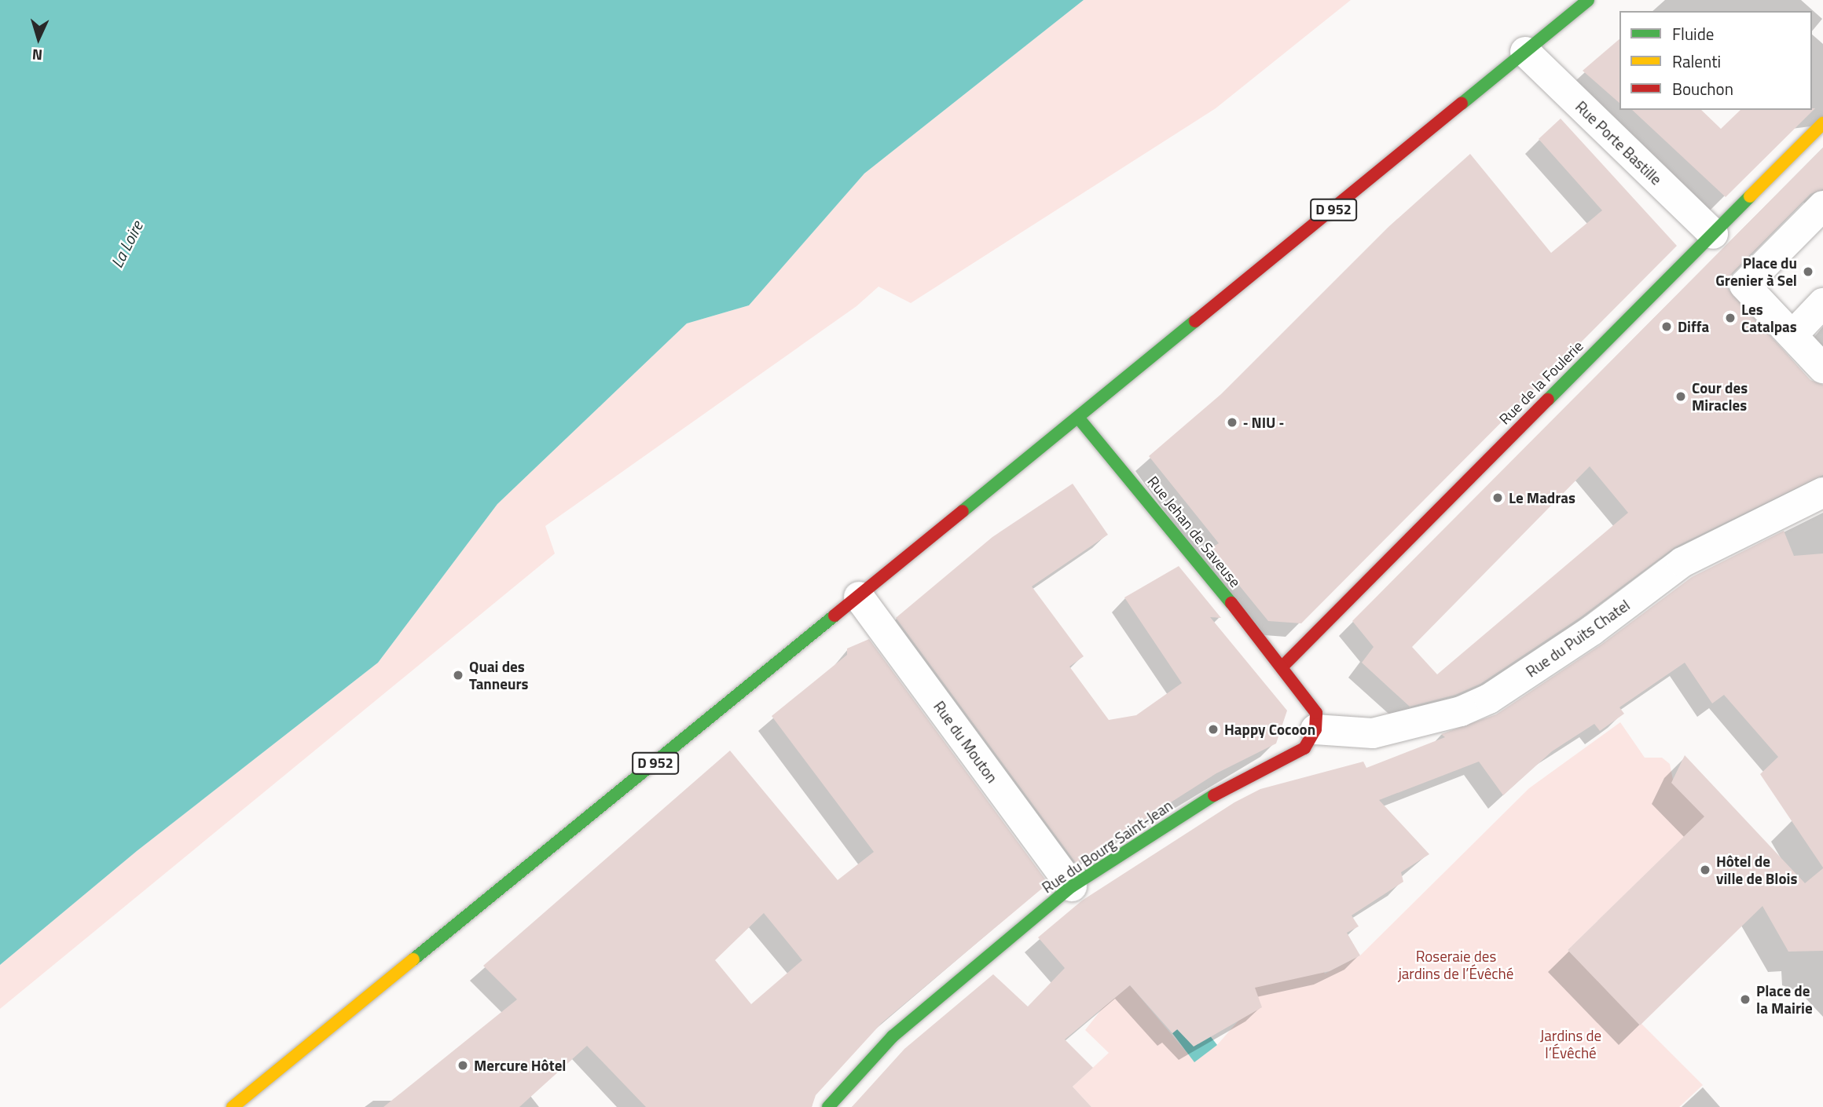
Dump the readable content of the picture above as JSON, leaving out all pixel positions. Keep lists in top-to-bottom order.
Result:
{
  "streets": {
    "street": [
      "Rue Porte Bastille",
      "D 952",
      "Rue de la Foulerie",
      "Rue Jehan de Saveuse",
      "Rue du Puits Chatel",
      "Rue du Mouton",
      "Rue du Bourg Saint-Jean"
    ]
  },
  "crossings": [
    ["Rue Porte Bastille", "D 952"],
    ["Rue Porte Bastille", "Rue de la Foulerie"],
    ["D 952", "Rue Jehan de Saveuse"],
    ["D 952", "Rue du Mouton"],
    ["Rue de la Foulerie", "Rue Jehan de Saveuse"],
    ["Rue du Puits Chatel", "Rue du Bourg Saint-Jean"],
    ["Rue du Mouton", "Rue du Bourg Saint-Jean"]
  ],
  "water": ["La Loire"],
  "parks": ["Roseraie des jardins de l’Évêché", "Jardins de l’Évêché"],
  "places": [
    "Place du Grenier à Sel",
    "Les Catalpas",
    "Diffa",
    "Cour des Miracles",
    "‑ NIU ‑",
    "Le Madras",
    "Quai des Tanneurs",
    "Happy Cocoon",
    "Hôtel de ville de Blois",
    "Place de la Mairie",
    "Mercure Hôtel"
  ],
  "legend": ["Fluide", "Ralenti", "Bouchon"],
  "north": "bottom"
}
